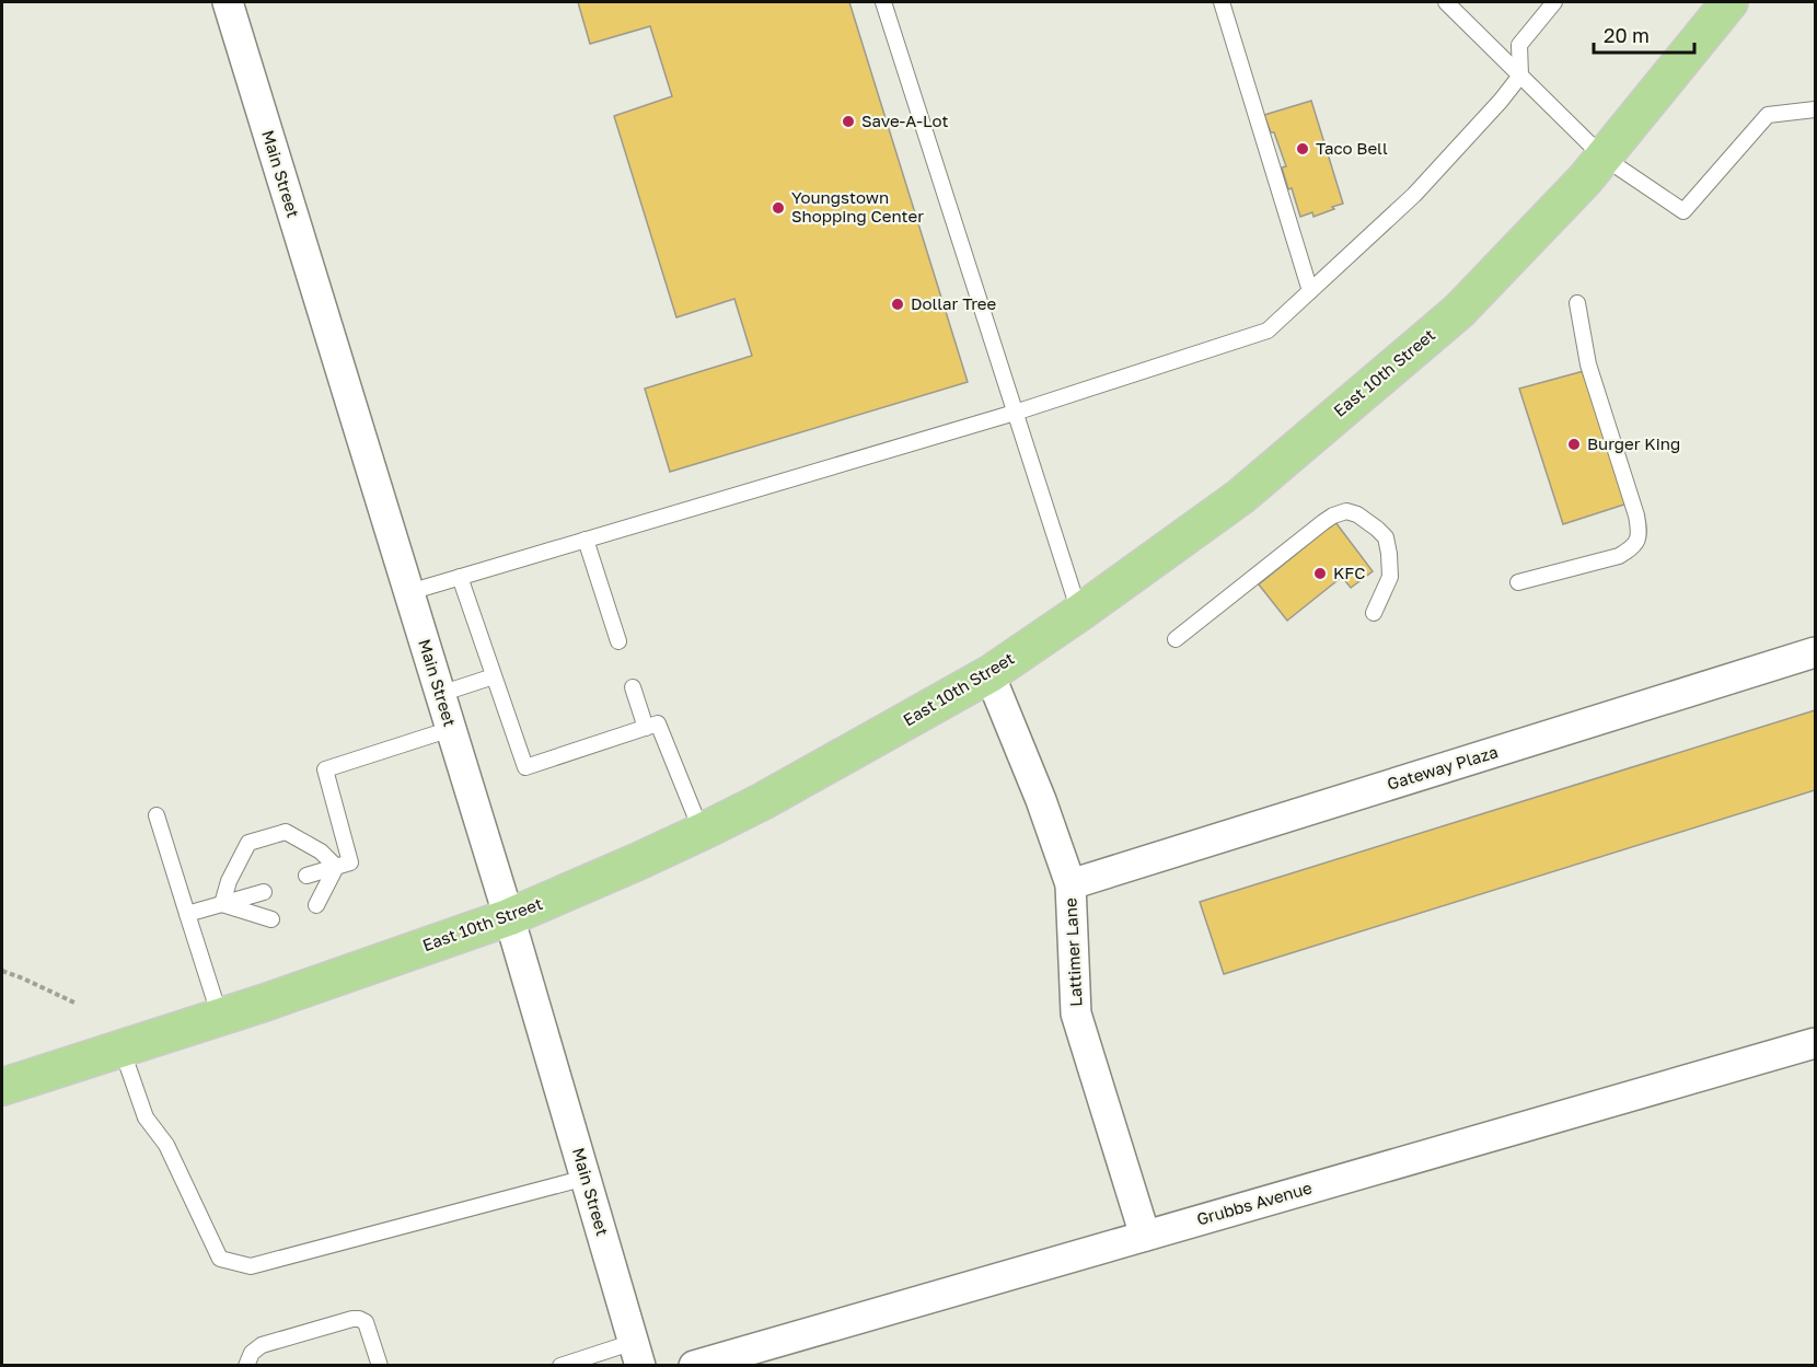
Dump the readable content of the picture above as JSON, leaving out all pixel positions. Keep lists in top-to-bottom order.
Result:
{
  "streets": {
    "main road": ["East 10th Street"],
    "street": [
      "Main Street",
      "Gateway Plaza",
      "Lattimer Lane",
      "Grubbs Avenue"
    ]
  },
  "crossings": [
    ["Main Street", "East 10th Street"],
    ["East 10th Street", "Lattimer Lane"],
    ["Gateway Plaza", "Lattimer Lane"],
    ["Lattimer Lane", "Grubbs Avenue"]
  ],
  "places": [
    "Save-A-Lot",
    "Taco Bell",
    "Youngstown Shopping Center",
    "Dollar Tree",
    "Burger King",
    "KFC"
  ],
  "scale_bar": "20 m"
}
